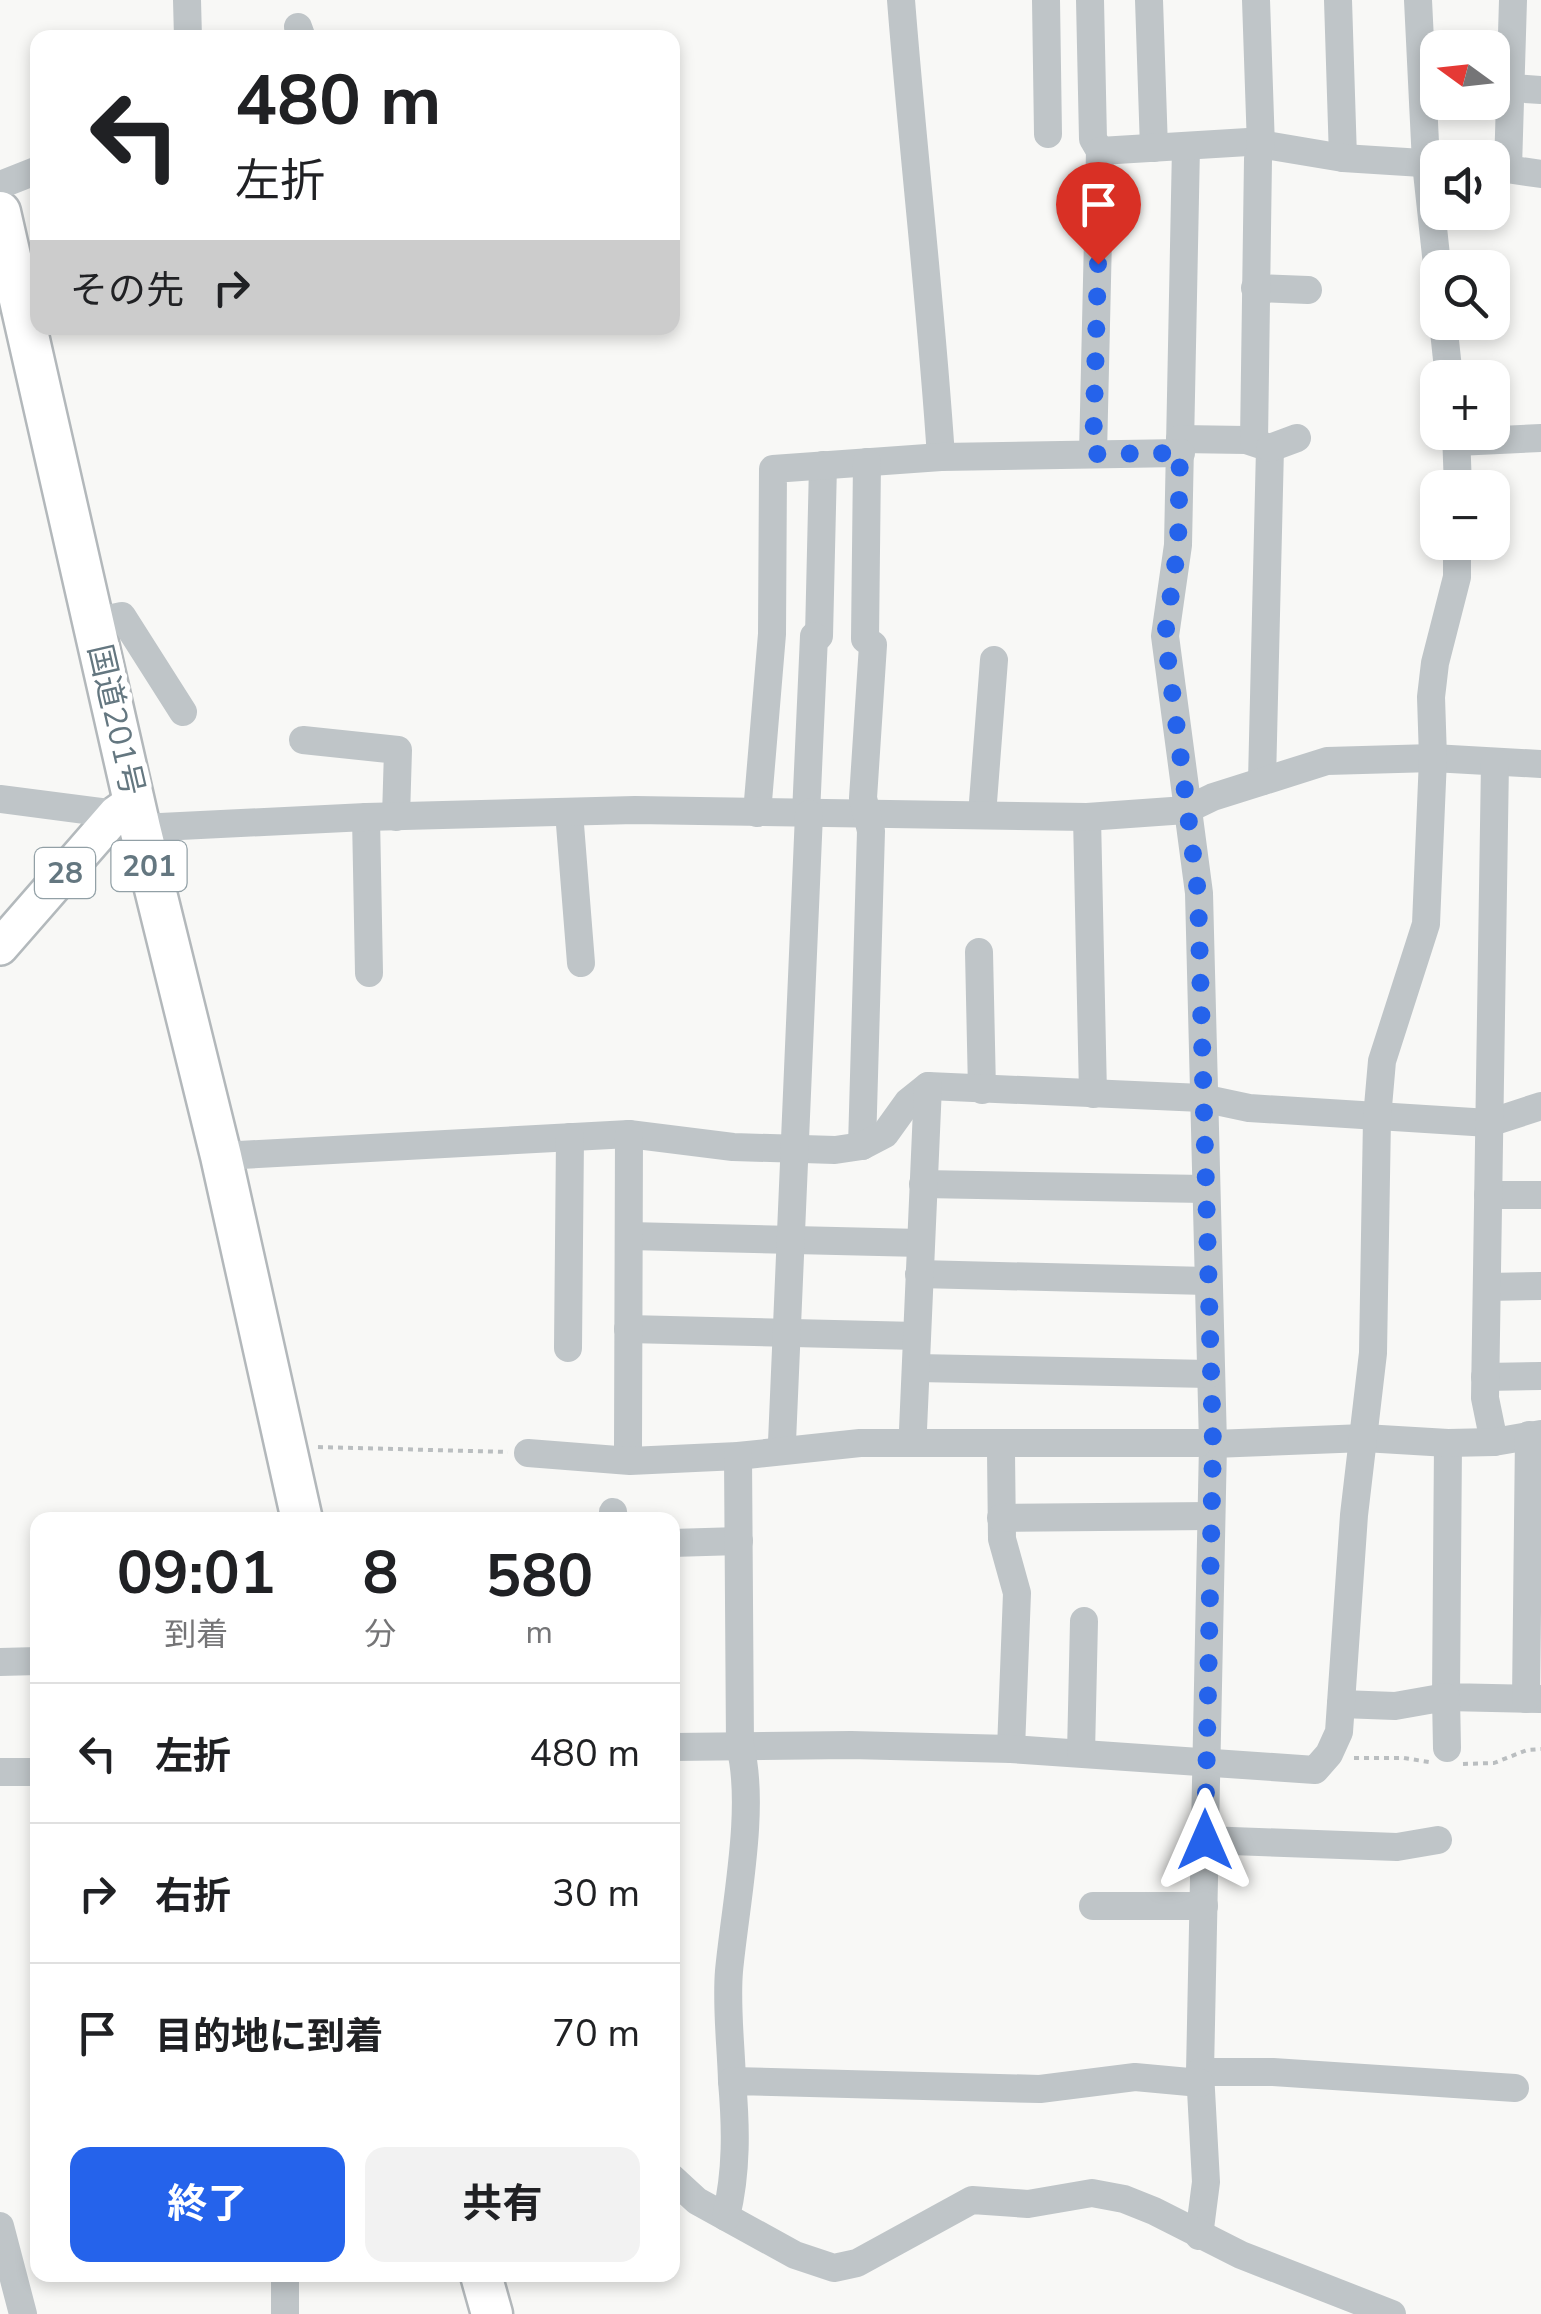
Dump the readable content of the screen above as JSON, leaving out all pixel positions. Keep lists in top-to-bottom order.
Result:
{
  "streets": {
    "highway": ["国道201号", "201"],
    "main road": ["28"]
  },
  "crossings": [
    ["国道201号", "28"]
  ],
  "north": "left",
  "page": {
    "map_buttons": ["+", "−"],
    "turn": ["480 m", "左折"],
    "then": "その先",
    "eta": [
      "09:01",
      "到着",
      "8",
      "分",
      "580",
      "m"
    ],
    "list": [
      {
        "name": "左折",
        "value": "480 m"
      },
      {
        "name": "右折",
        "value": "30 m"
      },
      {
        "name": "目的地に到着",
        "value": "70 m"
      }
    ],
    "buttons": ["終了", "共有"]
  }
}
